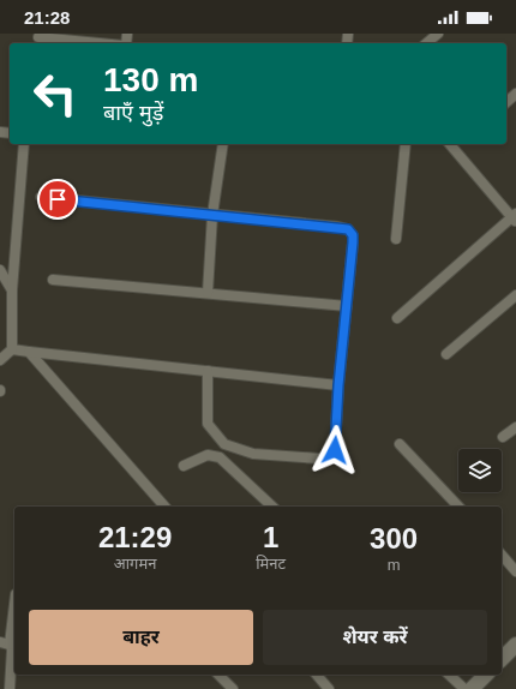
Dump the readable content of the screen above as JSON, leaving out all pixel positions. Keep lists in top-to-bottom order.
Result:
{
  "page": {
    "status": "21:28",
    "turn": ["130 m", "बाएँ मुड़ें"],
    "eta": [
      "21:29",
      "आगमन",
      "1",
      "मिनट",
      "300",
      "m"
    ],
    "buttons": ["बाहर", "शेयर करें"]
  }
}
